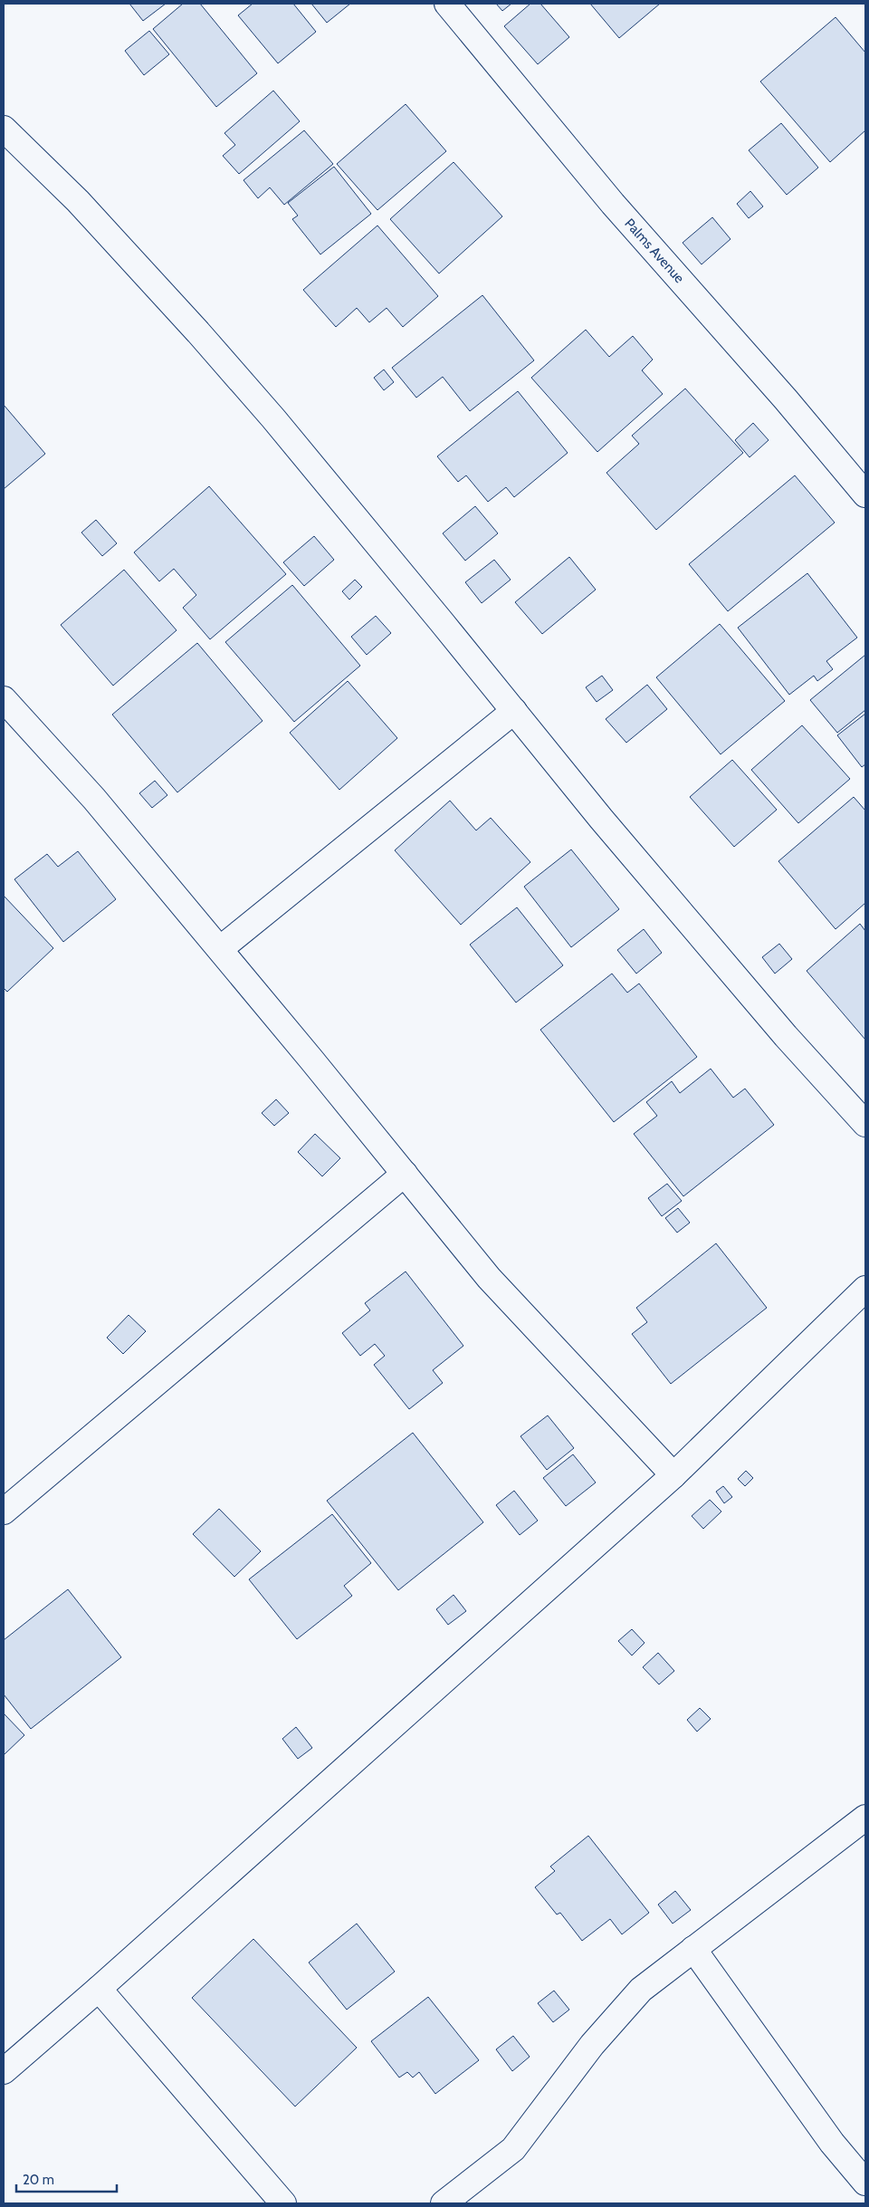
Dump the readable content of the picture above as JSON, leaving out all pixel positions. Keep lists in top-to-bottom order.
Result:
{
  "streets": {
    "street": ["Palms Avenue"]
  },
  "scale_bar": "20 m"
}
